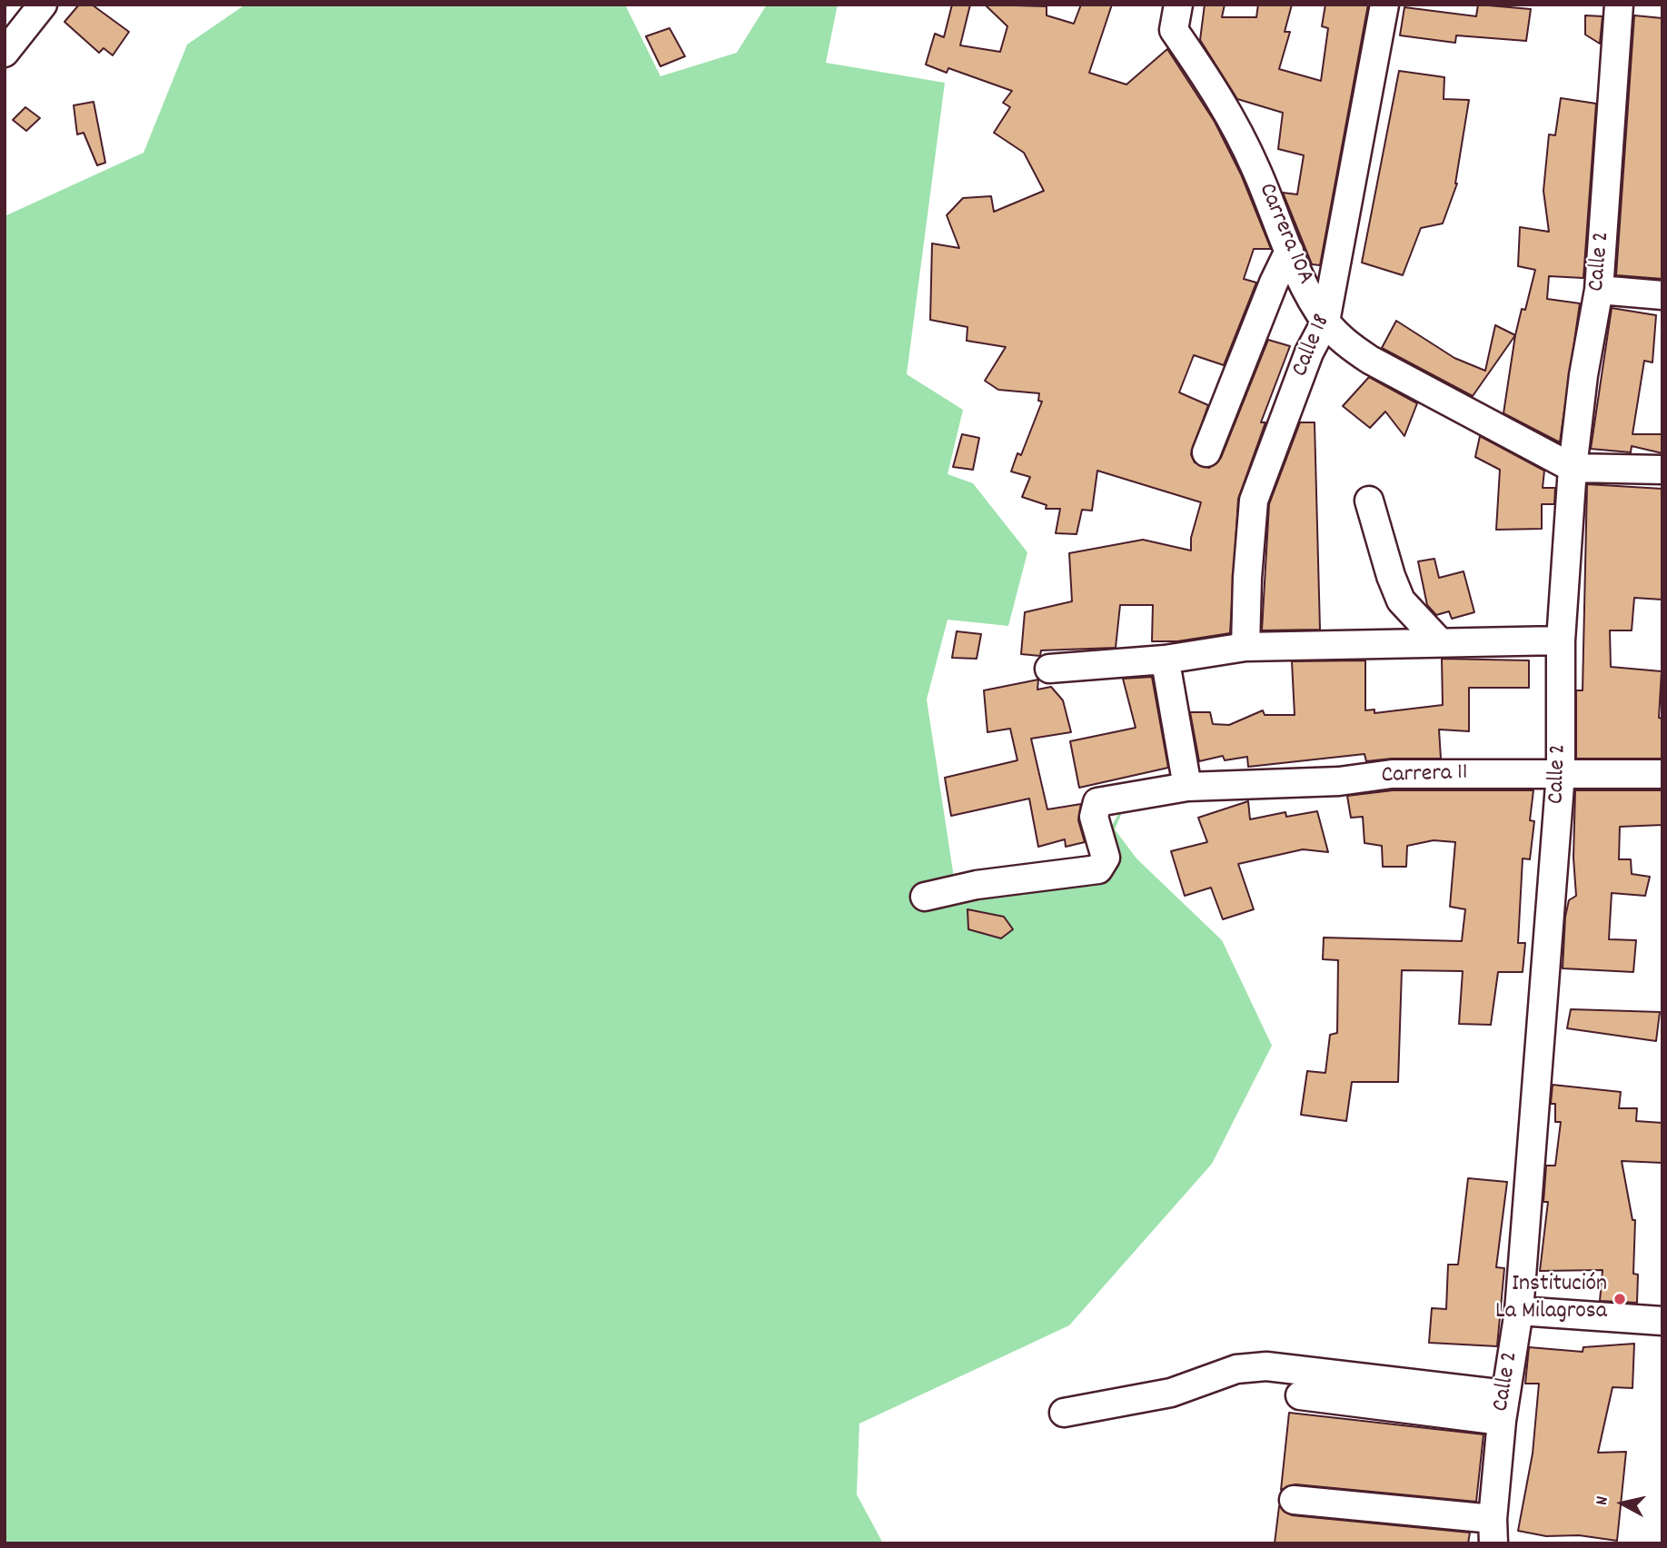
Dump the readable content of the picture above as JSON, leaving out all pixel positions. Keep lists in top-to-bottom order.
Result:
{
  "streets": {
    "street": [
      "Carrera 10A",
      "Calle 2",
      "Calle 18",
      "Carrera 11"
    ]
  },
  "crossings": [
    ["Carrera 10A", "Calle 2"],
    ["Carrera 10A", "Calle 18"],
    ["Calle 2", "Carrera 11"]
  ],
  "places": ["Institución La Milagrosa"],
  "north": "left"
}
